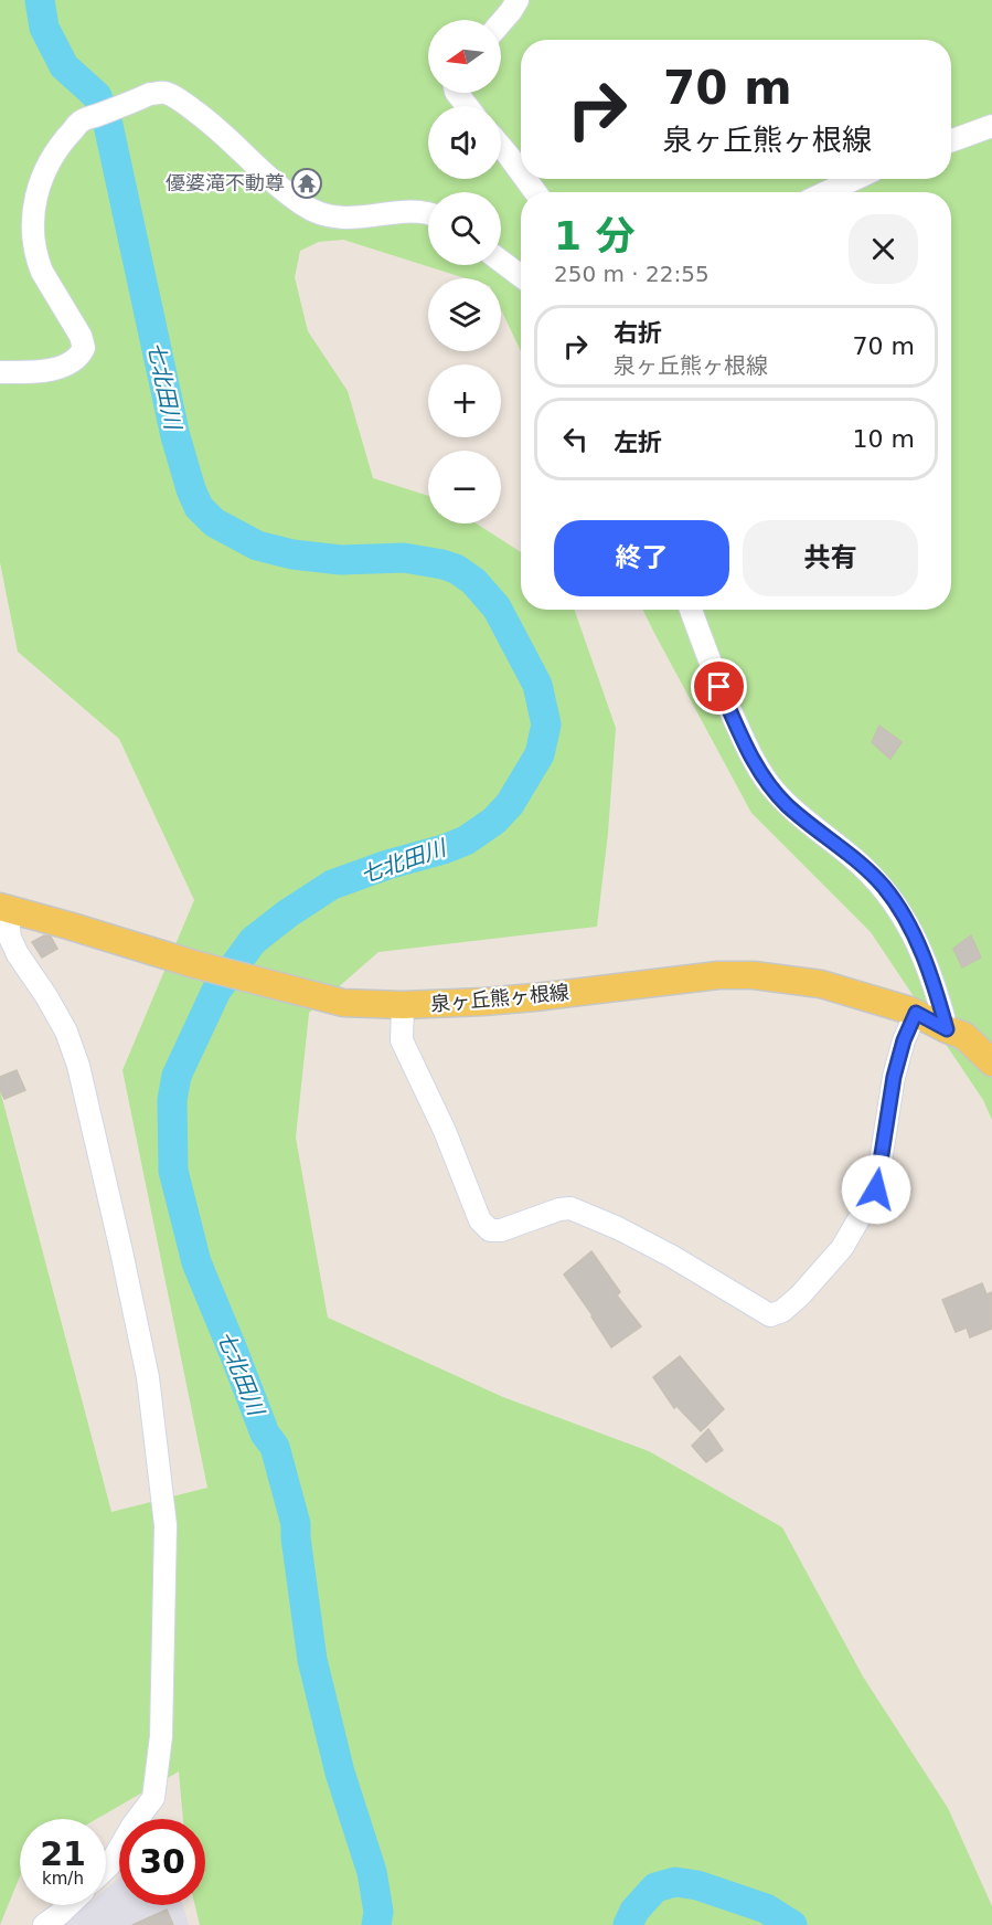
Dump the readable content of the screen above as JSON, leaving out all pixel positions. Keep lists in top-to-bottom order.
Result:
{
  "streets": {
    "main road": ["泉ヶ丘熊ヶ根線"]
  },
  "water": ["七北田川"],
  "places": {
    "temple": ["優婆滝不動尊"]
  },
  "north": "left",
  "page": {
    "map_buttons": ["+", "−"],
    "turn": ["70 m", "泉ヶ丘熊ヶ根線"],
    "heading": ["1 分", "250 m · 22:55"],
    "list": [
      {
        "name": "右折",
        "note": "泉ヶ丘熊ヶ根線",
        "value": "70 m"
      },
      {
        "name": "左折",
        "value": "10 m"
      }
    ],
    "buttons": ["終了", "共有"],
    "speed": "21 km/h",
    "limit": "30"
  }
}
